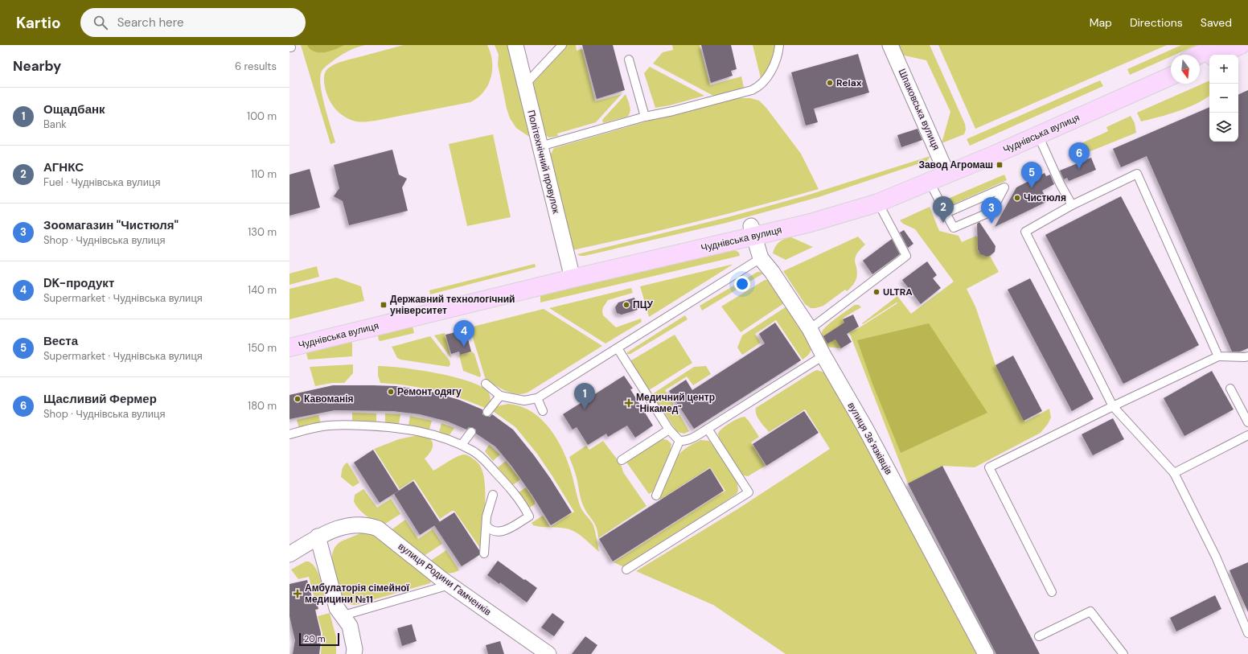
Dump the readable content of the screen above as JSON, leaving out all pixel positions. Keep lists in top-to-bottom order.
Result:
{
  "streets": {
    "main road": ["Чуднівська вулиця"],
    "street": [
      "Шпаковська вулиця",
      "Політехнічний провулок",
      "вулиця Звʼязківців",
      "вулиця Родини Гамченків"
    ]
  },
  "crossings": [
    ["Шпаковська вулиця", "Чуднівська вулиця"],
    ["Чуднівська вулиця", "Політехнічний провулок"],
    ["Чуднівська вулиця", "вулиця Звʼязківців"]
  ],
  "places": {
    "other": [
      "Relax",
      "Чистюля",
      "ULTRA",
      "ПЦУ",
      "Ремонт одягу",
      "Кавоманія"
    ],
    "transit": ["Завод Агромаш", "Державний технологiчний університет"],
    "health": ["Медичний центр \"Нікамед\"", "Амбулаторія сімейної медицини №11"]
  },
  "scale_bar": "20 m",
  "north": "bottom",
  "page": {
    "header": "Kartio",
    "search": "Search here",
    "nav": ["Map", "Directions", "Saved"],
    "heading": ["Nearby", "6 results"],
    "map_buttons": ["+", "−"],
    "list": [
      {
        "mark": "1",
        "name": "Ощадбанк",
        "note": "Bank",
        "value": "100 m"
      },
      {
        "mark": "2",
        "name": "АГНКС",
        "note": "Fuel · Чуднівська вулиця",
        "value": "110 m"
      },
      {
        "mark": "3",
        "name": "Зоомагазин \"Чистюля\"",
        "note": "Shop · Чуднівська вулиця",
        "value": "130 m"
      },
      {
        "mark": "4",
        "name": "DK-продукт",
        "note": "Supermarket · Чуднівська вулиця",
        "value": "140 m"
      },
      {
        "mark": "5",
        "name": "Веста",
        "note": "Supermarket · Чуднівська вулиця",
        "value": "150 m"
      },
      {
        "mark": "6",
        "name": "Щасливий Фермер",
        "note": "Shop · Чуднівська вулиця",
        "value": "180 m"
      }
    ],
    "pins": [
      "6",
      "5",
      "2",
      "3",
      "4",
      "1"
    ],
    "scale": "20 m"
  }
}
